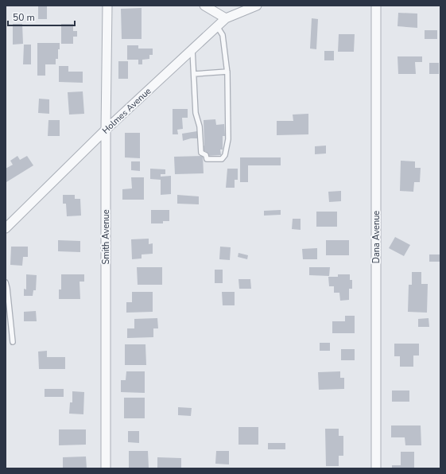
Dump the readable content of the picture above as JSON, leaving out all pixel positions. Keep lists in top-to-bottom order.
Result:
{
  "streets": {
    "street": ["Holmes Avenue", "Smith Avenue", "Dana Avenue"]
  },
  "crossings": [
    ["Holmes Avenue", "Smith Avenue"]
  ],
  "scale_bar": "50 m"
}
